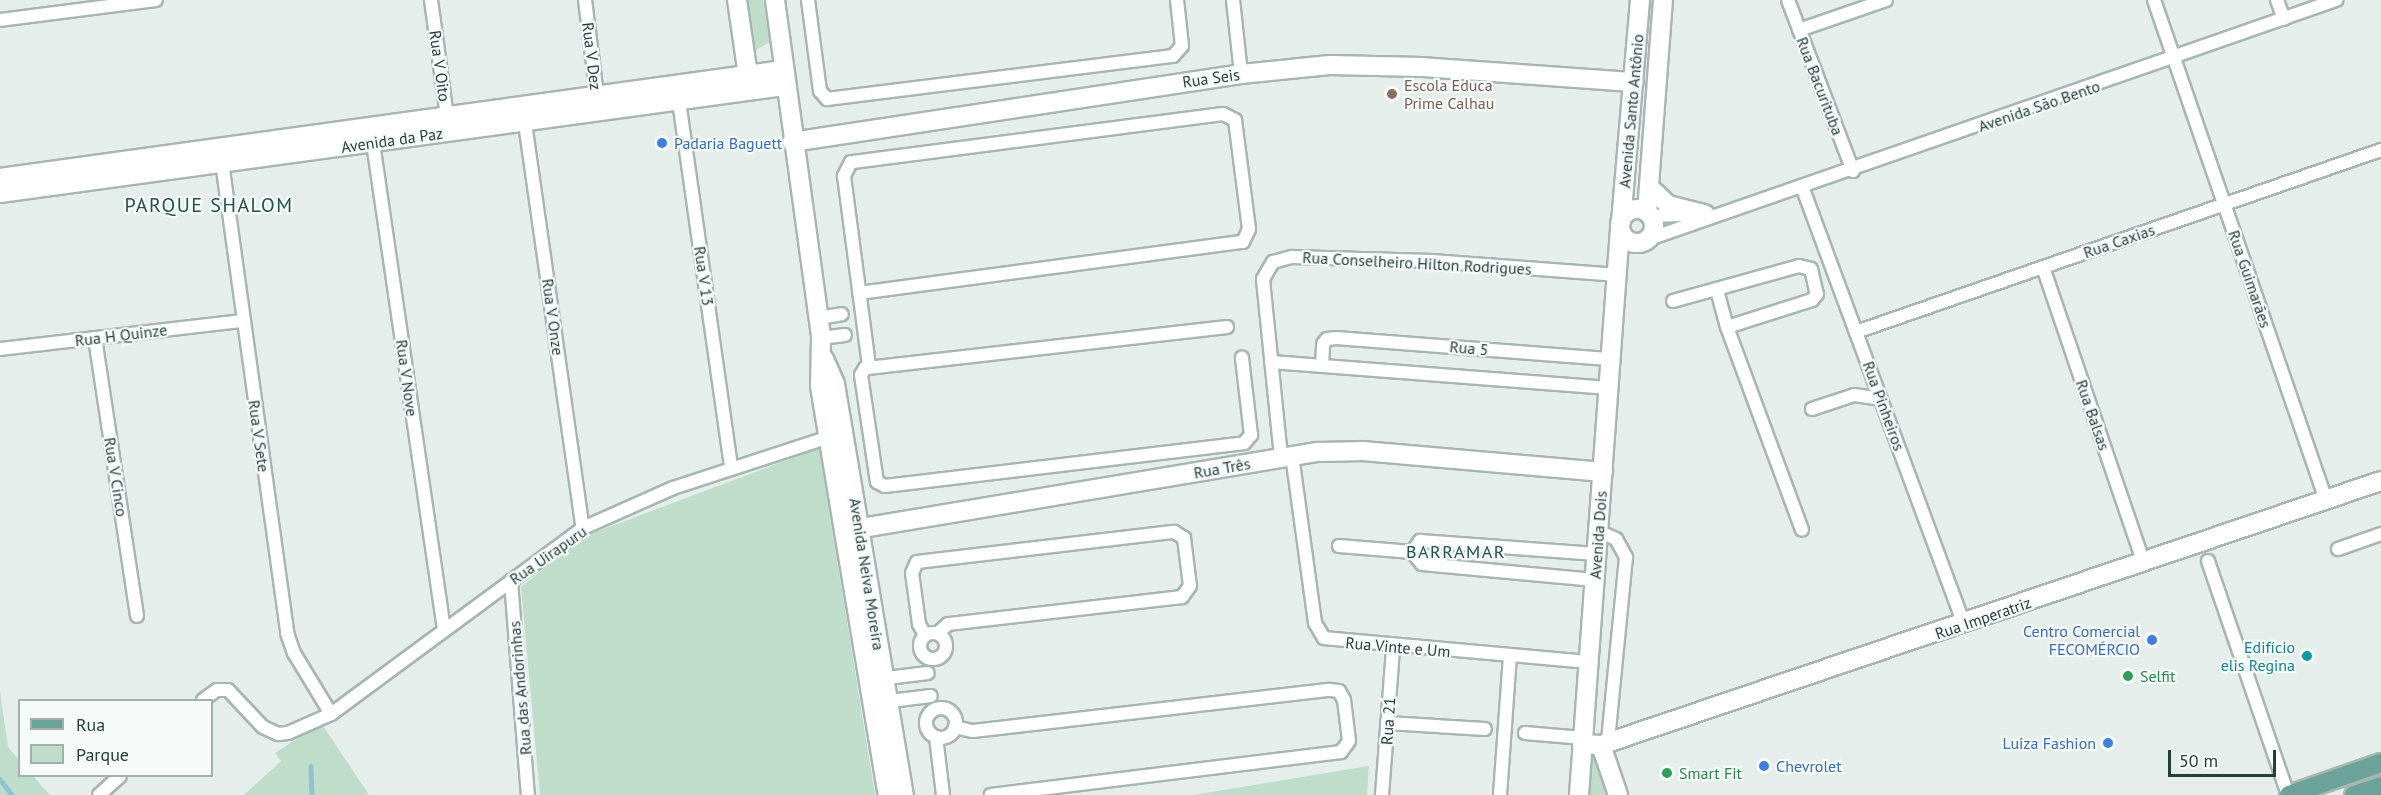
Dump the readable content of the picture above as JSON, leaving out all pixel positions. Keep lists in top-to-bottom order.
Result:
{
  "streets": {
    "street": [
      "Rua V Dez",
      "Rua V Oito",
      "Rua Seis",
      "Rua Bacurituba",
      "Avenida São Bento",
      "Avenida Santo Antônio",
      "Avenida da Paz",
      "Rua Caxias",
      "Rua Conselheiro Hilton Rodrigues",
      "Rua V 13",
      "Rua Guimarães",
      "Rua V Onze",
      "Rua H Quinze",
      "Rua 5",
      "Rua V Nove",
      "Rua Pinheiros",
      "Rua Balsas",
      "Rua V Sete",
      "Rua Três",
      "Rua V Cinco",
      "Avenida Dois",
      "Rua Uirapuru",
      "Avenida Neiva Moreira",
      "Rua Imperatriz",
      "Rua Vinte e Um",
      "Rua das Andorinhas",
      "Rua 21"
    ]
  },
  "crossings": [
    ["Rua V Dez", "Avenida da Paz"],
    ["Rua V Oito", "Avenida da Paz"],
    ["Rua Seis", "Avenida Santo Antônio"],
    ["Rua Seis", "Avenida Neiva Moreira"],
    ["Rua Bacurituba", "Avenida São Bento"],
    ["Avenida São Bento", "Avenida Santo Antônio"],
    ["Avenida São Bento", "Rua Guimarães"],
    ["Avenida São Bento", "Rua Pinheiros"],
    ["Avenida São Bento", "Avenida Dois"],
    ["Avenida Santo Antônio", "Avenida Dois"],
    ["Avenida da Paz", "Rua V 13"],
    ["Avenida da Paz", "Rua V Onze"],
    ["Avenida da Paz", "Rua V Nove"],
    ["Avenida da Paz", "Rua V Sete"],
    ["Avenida da Paz", "Avenida Neiva Moreira"],
    ["Rua Caxias", "Rua Guimarães"],
    ["Rua Caxias", "Rua Pinheiros"],
    ["Rua Caxias", "Rua Balsas"],
    ["Rua Conselheiro Hilton Rodrigues", "Rua Três"],
    ["Rua Conselheiro Hilton Rodrigues", "Avenida Dois"],
    ["Rua Conselheiro Hilton Rodrigues", "Rua Vinte e Um"],
    ["Rua V 13", "Rua Uirapuru"],
    ["Rua Guimarães", "Rua Imperatriz"],
    ["Rua V Onze", "Rua Uirapuru"],
    ["Rua H Quinze", "Rua V Sete"],
    ["Rua H Quinze", "Rua V Cinco"],
    ["Rua 5", "Avenida Dois"],
    ["Rua V Nove", "Rua Uirapuru"],
    ["Rua Pinheiros", "Rua Imperatriz"],
    ["Rua Balsas", "Rua Imperatriz"],
    ["Rua V Sete", "Rua Uirapuru"],
    ["Rua Três", "Avenida Dois"],
    ["Rua Três", "Avenida Neiva Moreira"],
    ["Rua Três", "Rua Vinte e Um"],
    ["Avenida Dois", "Rua Imperatriz"],
    ["Avenida Dois", "Rua Vinte e Um"],
    ["Rua Uirapuru", "Avenida Neiva Moreira"],
    ["Rua Uirapuru", "Rua das Andorinhas"],
    ["Rua Vinte e Um", "Rua 21"]
  ],
  "districts": ["PARQUE SHALOM", "BARRAMAR"],
  "places": [
    "Escola Educa Prime Calhau",
    "Padaria Baguett",
    "Centro Comercial FECOMÉRCIO",
    "Edifício elis Regina",
    "Selfit",
    "Luiza Fashion",
    "Chevrolet",
    "Smart Fit"
  ],
  "legend": ["Rua", "Parque"],
  "scale_bar": "50 m"
}
